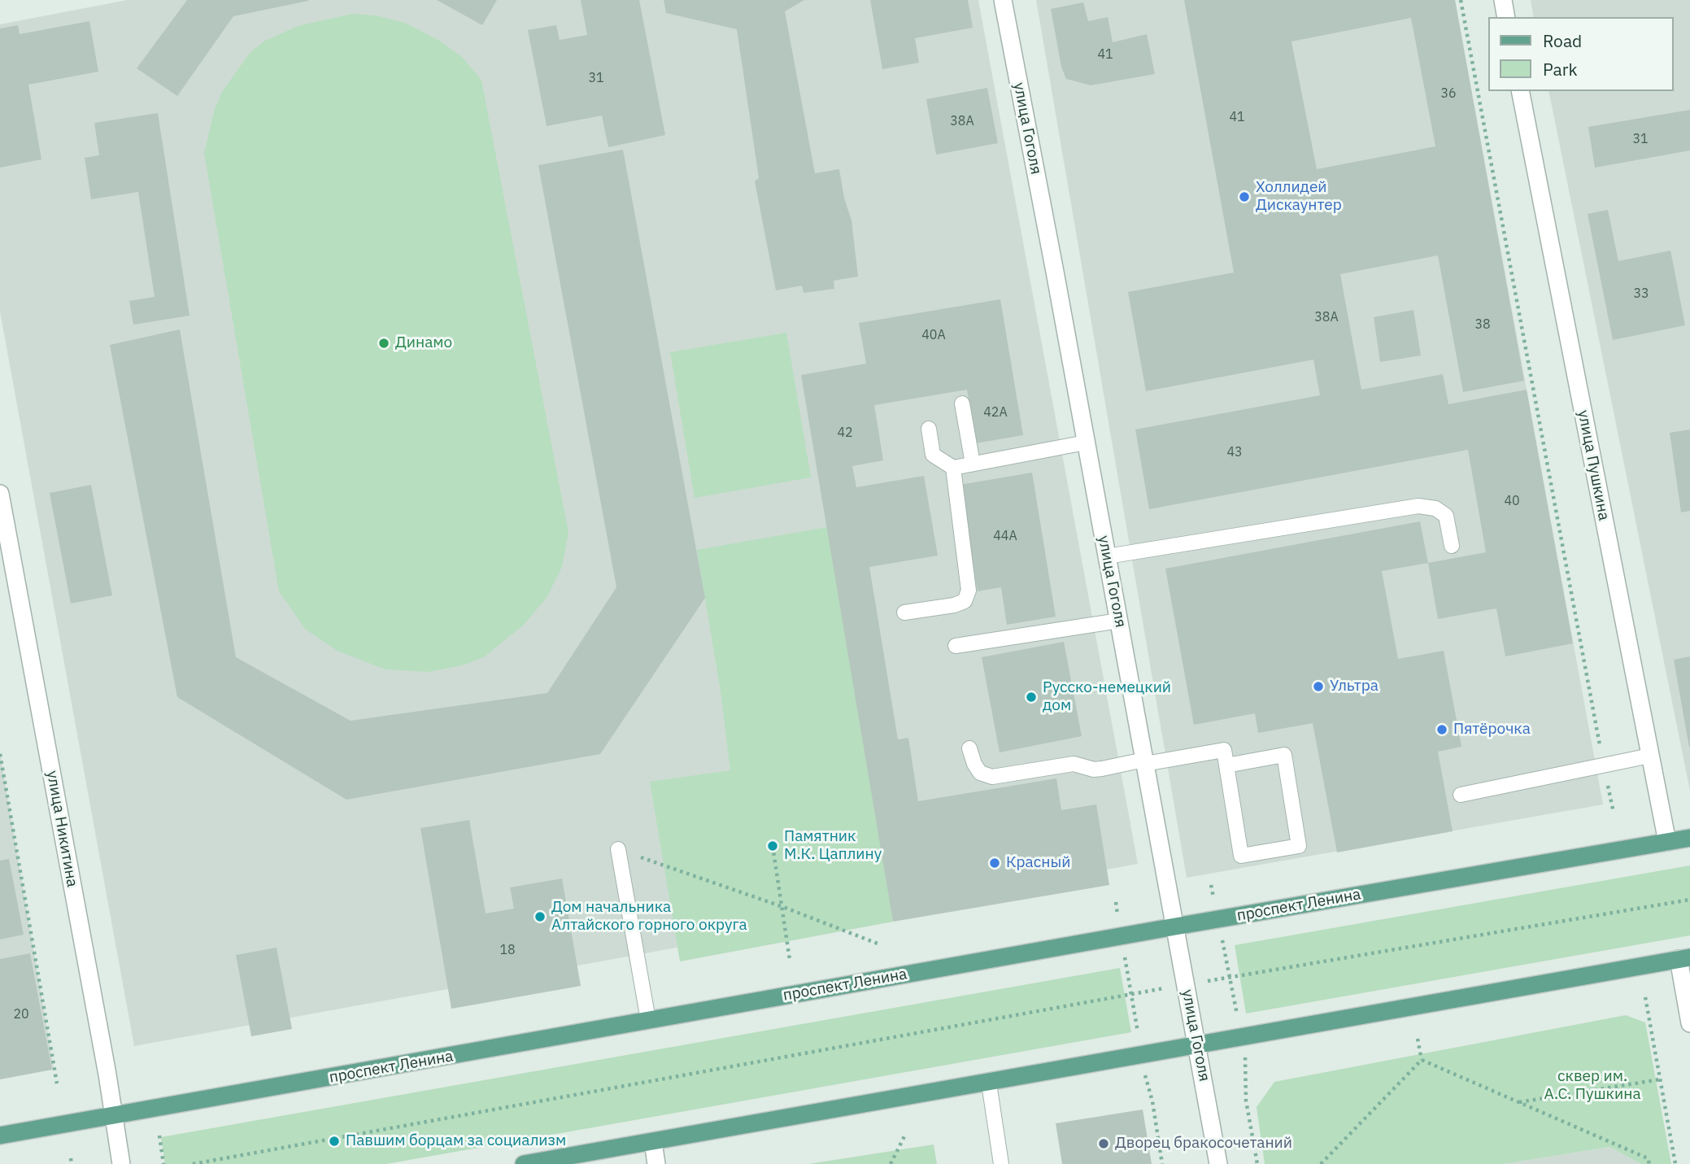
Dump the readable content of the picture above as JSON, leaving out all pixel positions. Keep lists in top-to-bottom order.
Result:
{
  "streets": {
    "main road": ["проспект Ленина"],
    "street": ["улица Гоголя", "улица Пушкина", "улица Никитина"]
  },
  "crossings": [
    ["улица Гоголя", "проспект Ленина"],
    ["улица Пушкина", "проспект Ленина"],
    ["улица Никитина", "проспект Ленина"]
  ],
  "parks": ["сквер им. А.С. Пушкина"],
  "places": [
    "Холлидей Дискаунтер",
    "Динамо",
    "Ультра",
    "Русско-немецкий дом",
    "Пятёрочка",
    "Памятник М.К. Цаплину",
    "Красный",
    "Дом начальника Алтайского горного округа",
    "Павшим борцам за социализм",
    "Дворец бракосочетаний"
  ],
  "house_numbers": [
    "41",
    "31",
    "36",
    "41",
    "38А",
    "31",
    "33",
    "38А",
    "38",
    "40А",
    "42А",
    "42",
    "43",
    "40",
    "44А",
    "18",
    "20"
  ],
  "legend": ["Road", "Park"]
}
